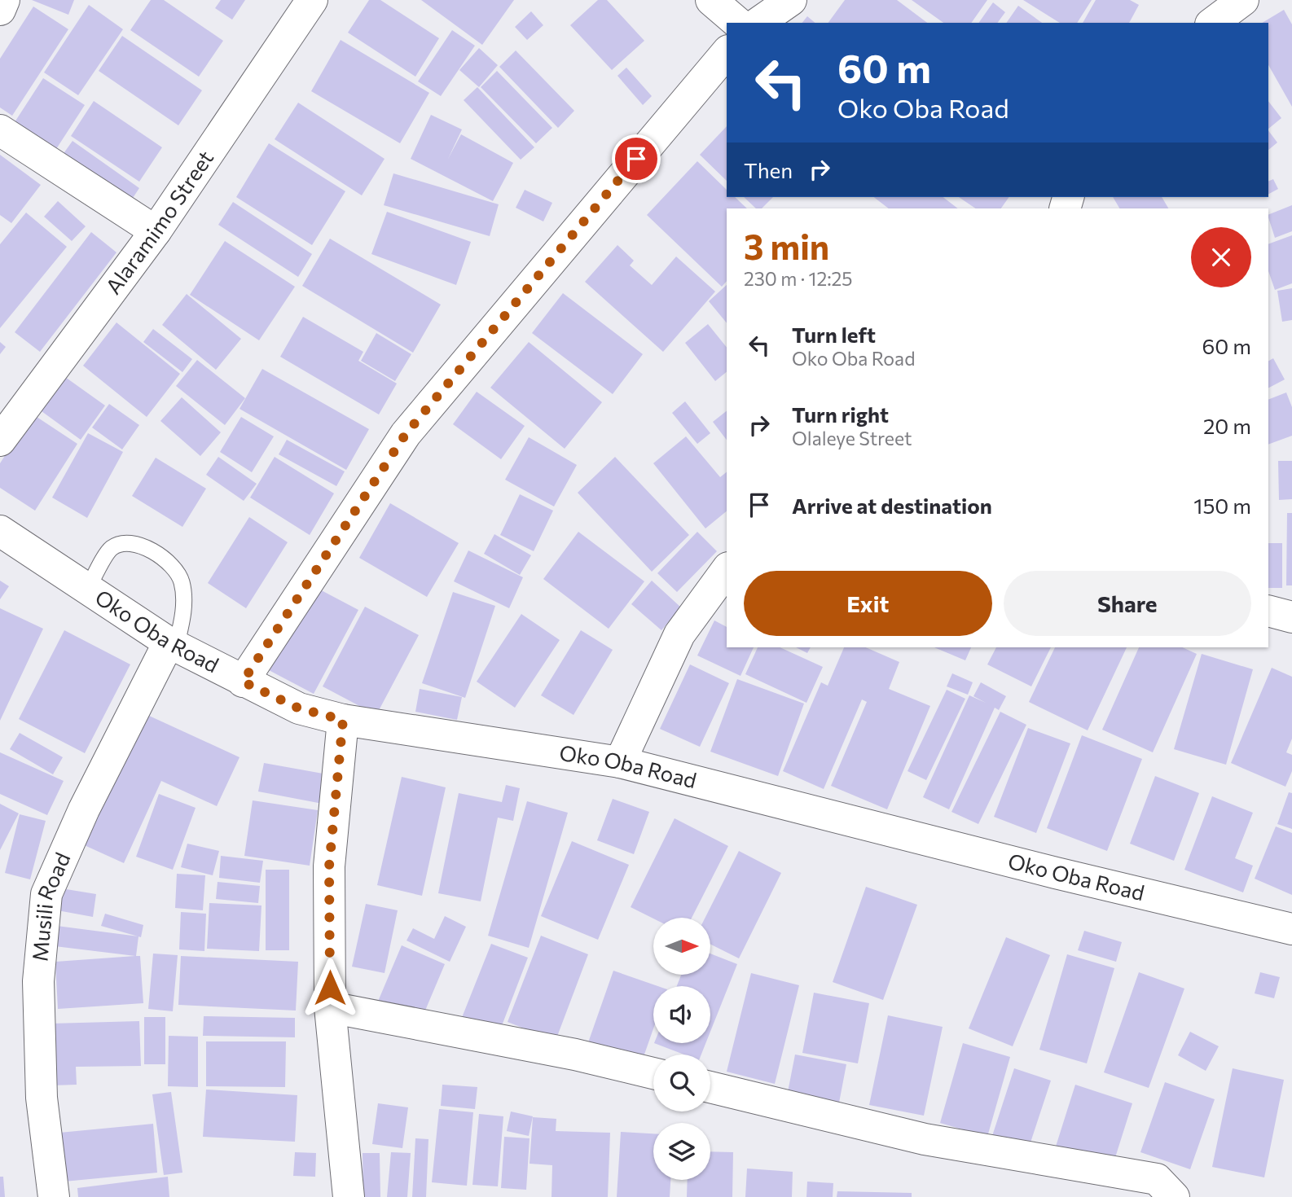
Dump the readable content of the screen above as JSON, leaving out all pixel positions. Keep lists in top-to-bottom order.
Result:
{
  "streets": {
    "street": ["Alaramimo Street", "Oko Oba Road", "Musili Road"]
  },
  "crossings": [
    ["Oko Oba Road", "Musili Road"]
  ],
  "north": "right",
  "page": {
    "turn": ["60 m", "Oko Oba Road"],
    "then": "Then",
    "heading": ["3 min", "230 m · 12:25"],
    "list": [
      {
        "name": "Turn left",
        "note": "Oko Oba Road",
        "value": "60 m"
      },
      {
        "name": "Turn right",
        "note": "Olaleye Street",
        "value": "20 m"
      },
      {
        "name": "Arrive at destination",
        "value": "150 m"
      }
    ],
    "buttons": ["Exit", "Share"]
  }
}
